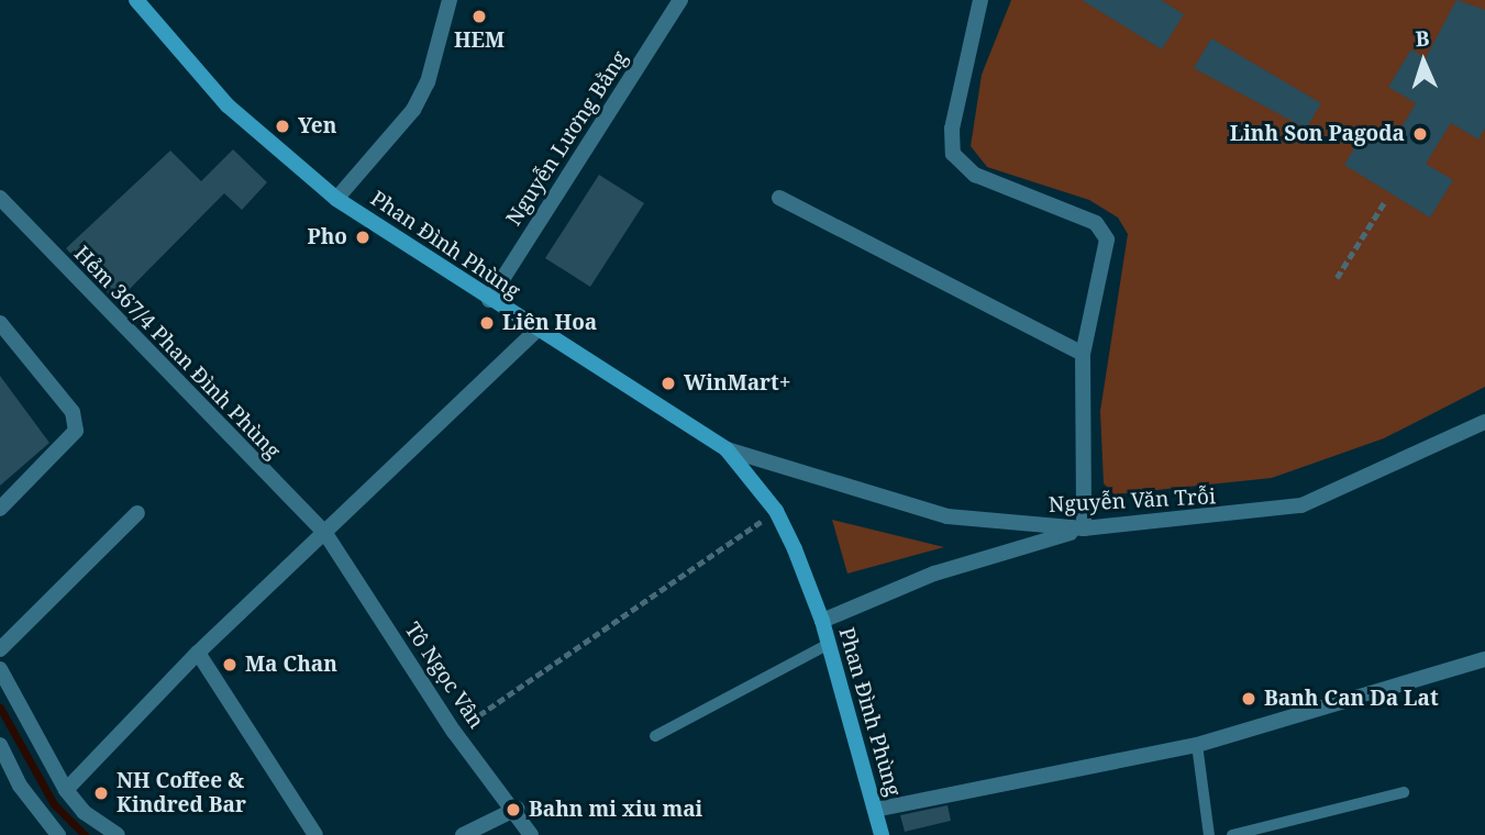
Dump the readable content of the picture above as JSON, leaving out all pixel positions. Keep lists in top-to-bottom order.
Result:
{
  "streets": {
    "main road": ["Phan Đình Phùng"],
    "street": [
      "Nguyễn Lương Bằng",
      "Hẻm 367/4 Phan Đình Phùng",
      "Nguyễn Văn Trỗi",
      "Tô Ngọc Vân"
    ]
  },
  "crossings": [
    ["Nguyễn Lương Bằng", "Phan Đình Phùng"],
    ["Phan Đình Phùng", "Nguyễn Văn Trỗi"],
    ["Hẻm 367/4 Phan Đình Phùng", "Tô Ngọc Vân"]
  ],
  "places": [
    "HEM",
    "Yen",
    "Linh Son Pagoda",
    "Pho",
    "Liên Hoa",
    "WinMart+",
    "Ma Chan",
    "Banh Can Da Lat",
    "NH Coffee & Kindred Bar",
    "Bahn mi xiu mai"
  ],
  "north": "top"
}
